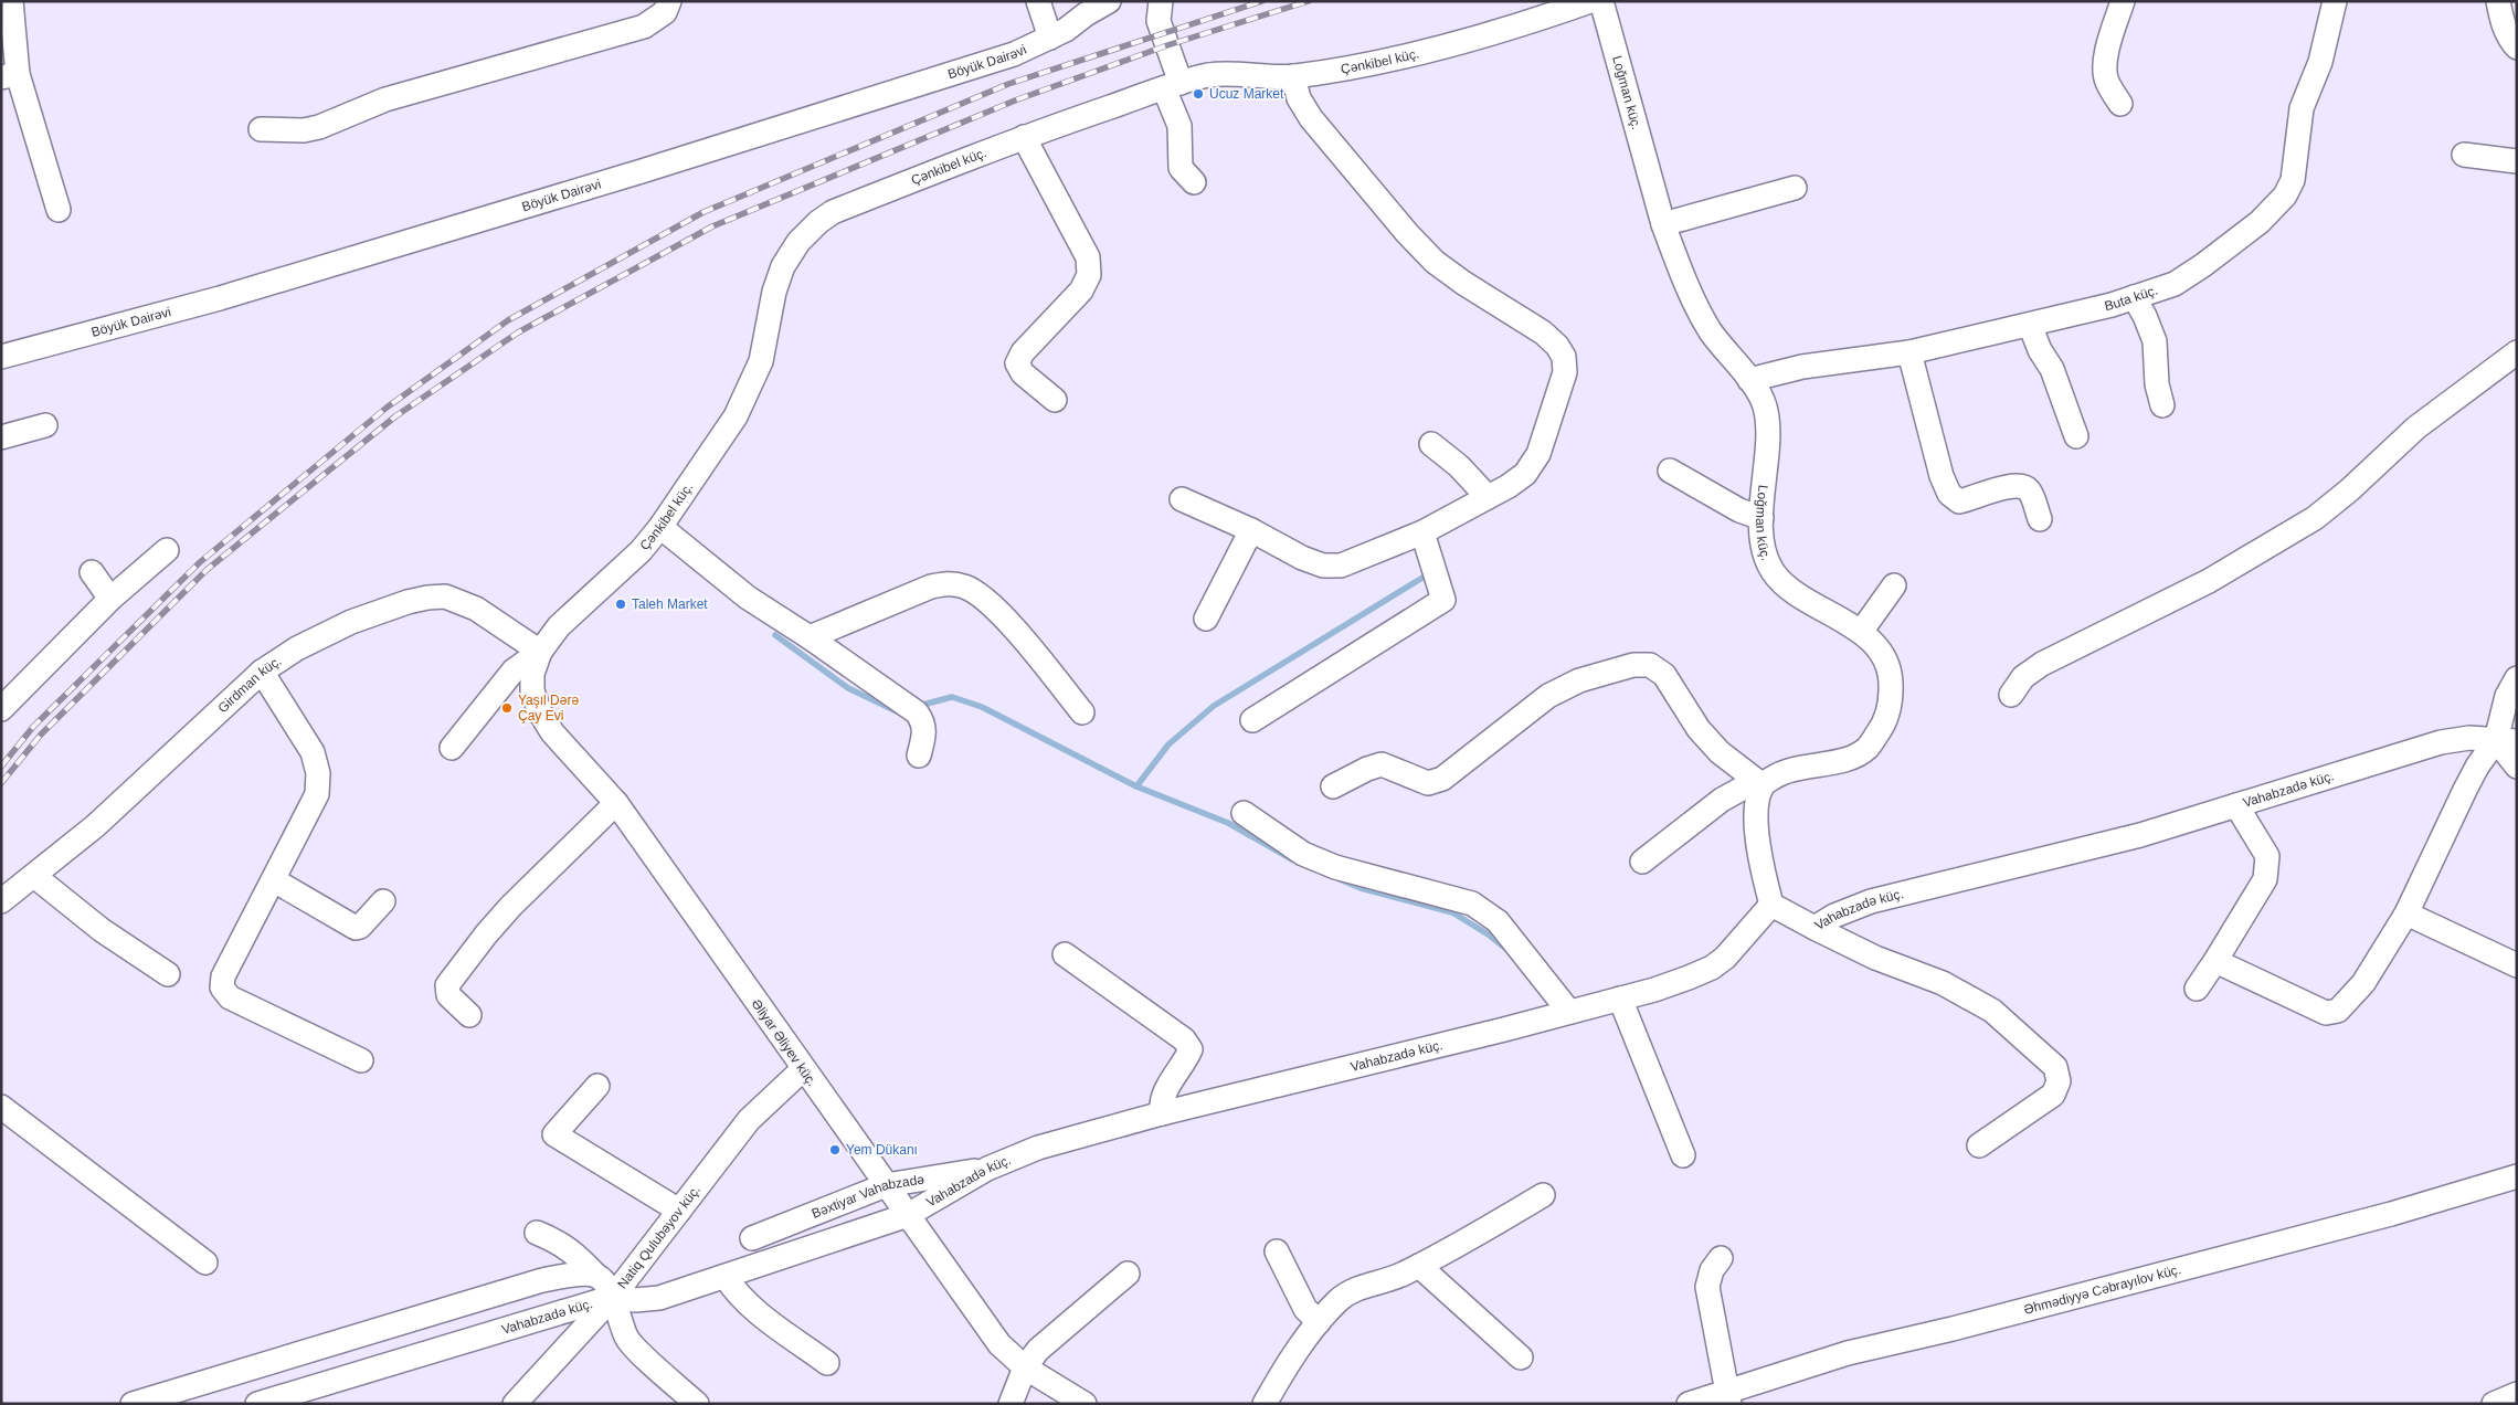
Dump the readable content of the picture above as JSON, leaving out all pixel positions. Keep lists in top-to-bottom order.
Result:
{
  "streets": {
    "street": [
      "Çənkibel küç.",
      "Böyük Dairəvi",
      "Loğman küç.",
      "Buta küç.",
      "Girdman küç.",
      "Vahabzadə küç.",
      "Əliyar Əliyev küç.",
      "Bəxtiyar Vahabzadə",
      "Natiq Qulubəyov küç.",
      "Əhmədiyyə Cəbrayılov küç."
    ]
  },
  "crossings": [
    ["Çənkibel küç.", "Girdman küç."],
    ["Çənkibel küç.", "Əliyar Əliyev küç."],
    ["Loğman küç.", "Buta küç."],
    ["Girdman küç.", "Əliyar Əliyev küç."],
    ["Vahabzadə küç.", "Əliyar Əliyev küç."],
    ["Vahabzadə küç.", "Bəxtiyar Vahabzadə"],
    ["Vahabzadə küç.", "Natiq Qulubəyov küç."],
    ["Əliyar Əliyev küç.", "Bəxtiyar Vahabzadə"],
    ["Əliyar Əliyev küç.", "Natiq Qulubəyov küç."]
  ],
  "places": [
    "Ucuz Market",
    "Taleh Market",
    "Yaşıl Dərə Çay Evi",
    "Yem Dükanı"
  ]
}
